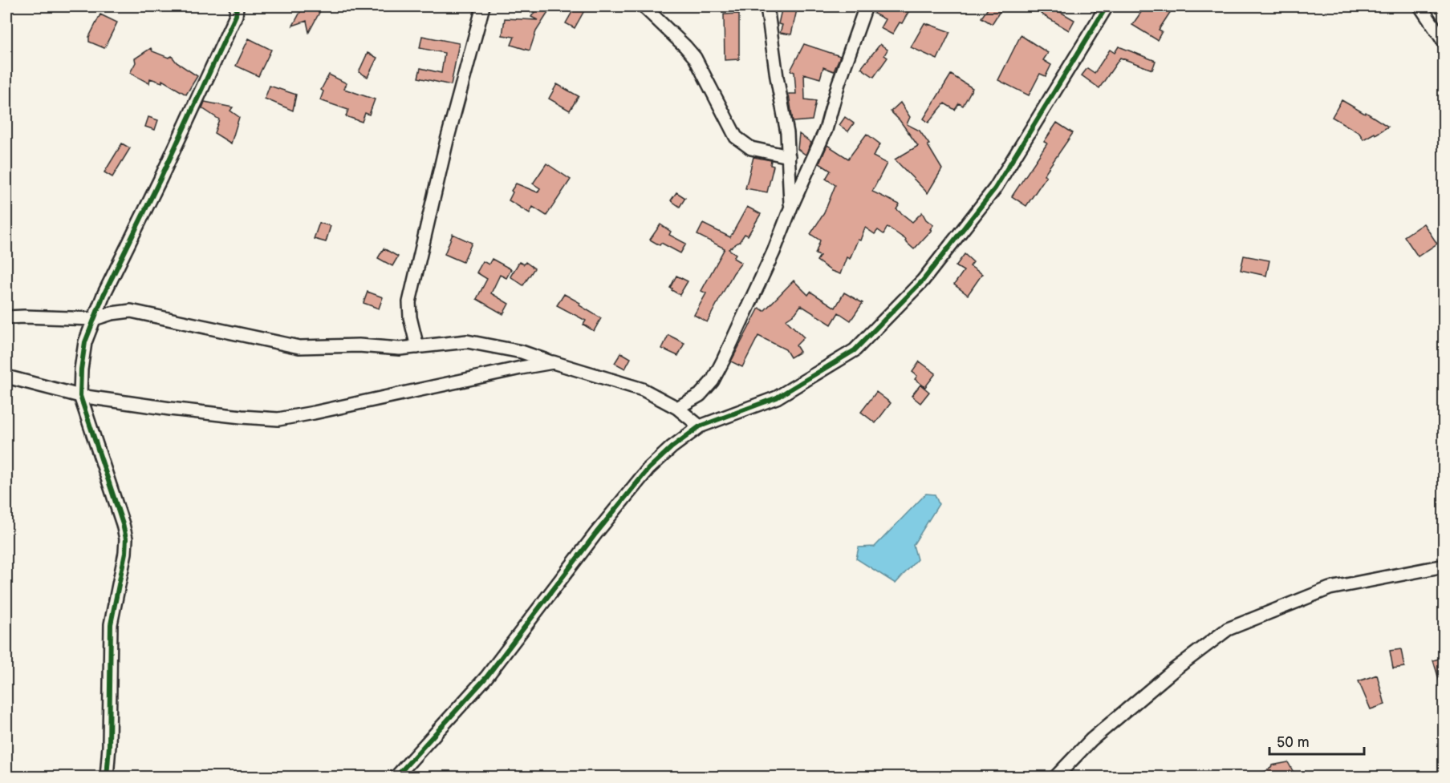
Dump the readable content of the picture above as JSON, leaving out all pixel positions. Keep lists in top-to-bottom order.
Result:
{
  "scale_bar": "50 m"
}
